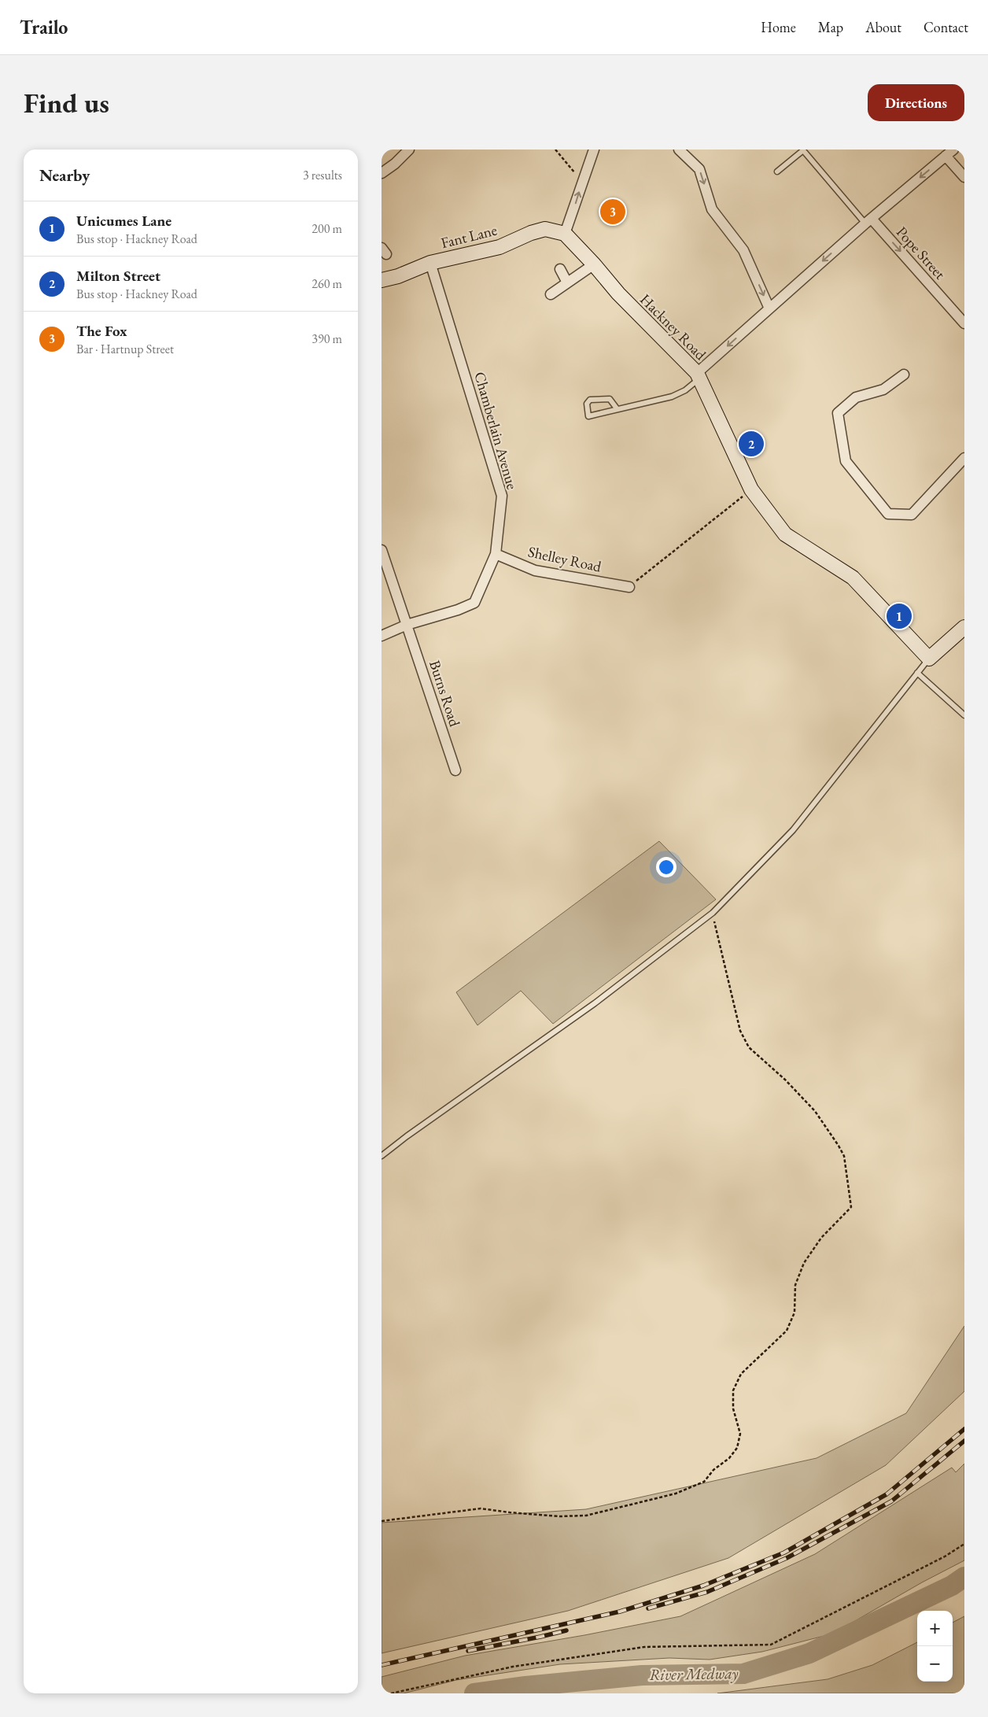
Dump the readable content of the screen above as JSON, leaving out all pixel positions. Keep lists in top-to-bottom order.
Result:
{
  "streets": {
    "street": [
      "Fant Lane",
      "Pope Street",
      "Hackney Road",
      "Chamberlain Avenue",
      "Shelley Road",
      "Burns Road"
    ]
  },
  "crossings": [
    ["Fant Lane", "Hackney Road"],
    ["Fant Lane", "Chamberlain Avenue"],
    ["Chamberlain Avenue", "Shelley Road"],
    ["Chamberlain Avenue", "Burns Road"]
  ],
  "one_way": ["Pope Street"],
  "water": ["River Medway"],
  "page": {
    "header": "Trailo",
    "nav": [
      "Home",
      "Map",
      "About",
      "Contact"
    ],
    "buttons": "Directions",
    "title": "Find us",
    "heading": ["Nearby", "3 results"],
    "pins": ["3", "2", "1"],
    "list": [
      {
        "mark": "1",
        "name": "Unicumes Lane",
        "note": "Bus stop · Hackney Road",
        "value": "200 m"
      },
      {
        "mark": "2",
        "name": "Milton Street",
        "note": "Bus stop · Hackney Road",
        "value": "260 m"
      },
      {
        "mark": "3",
        "name": "The Fox",
        "note": "Bar · Hartnup Street",
        "value": "390 m"
      }
    ],
    "map_buttons": ["+", "−"]
  }
}
